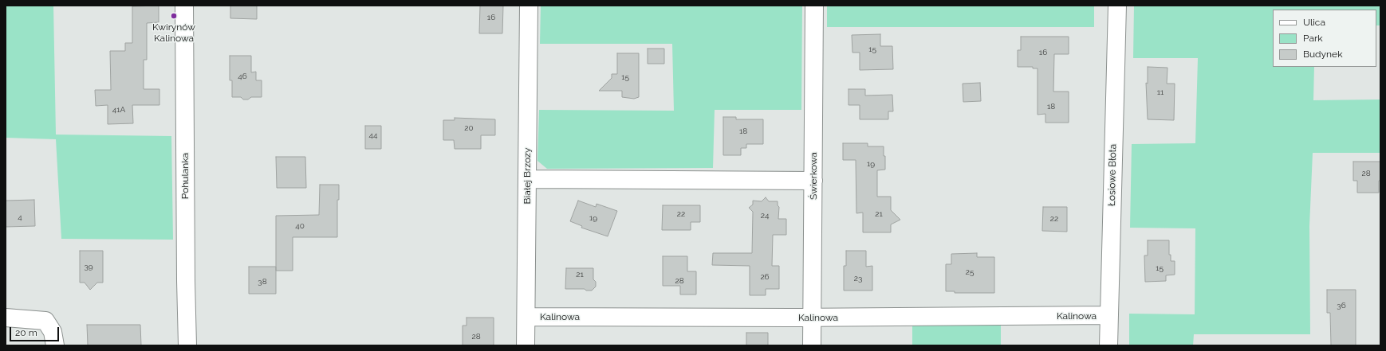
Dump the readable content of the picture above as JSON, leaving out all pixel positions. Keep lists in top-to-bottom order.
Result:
{
  "streets": {
    "street": [
      "Łosiowe Błota",
      "Pohulanka",
      "Białej Brzozy",
      "Świerkowa",
      "Kalinowa"
    ]
  },
  "crossings": [
    ["Łosiowe Błota", "Kalinowa"],
    ["Białej Brzozy", "Kalinowa"],
    ["Świerkowa", "Kalinowa"]
  ],
  "places": ["Kwirynów Kalinowa"],
  "house_numbers": [
    "16",
    "15",
    "16",
    "46",
    "15",
    "11",
    "18",
    "41A",
    "20",
    "18",
    "44",
    "19",
    "28",
    "22",
    "21",
    "24",
    "4",
    "19",
    "22",
    "40",
    "39",
    "15",
    "25",
    "21",
    "26",
    "23",
    "28",
    "38",
    "36",
    "28"
  ],
  "legend": ["Ulica", "Park", "Budynek"],
  "scale_bar": "20 m"
}
